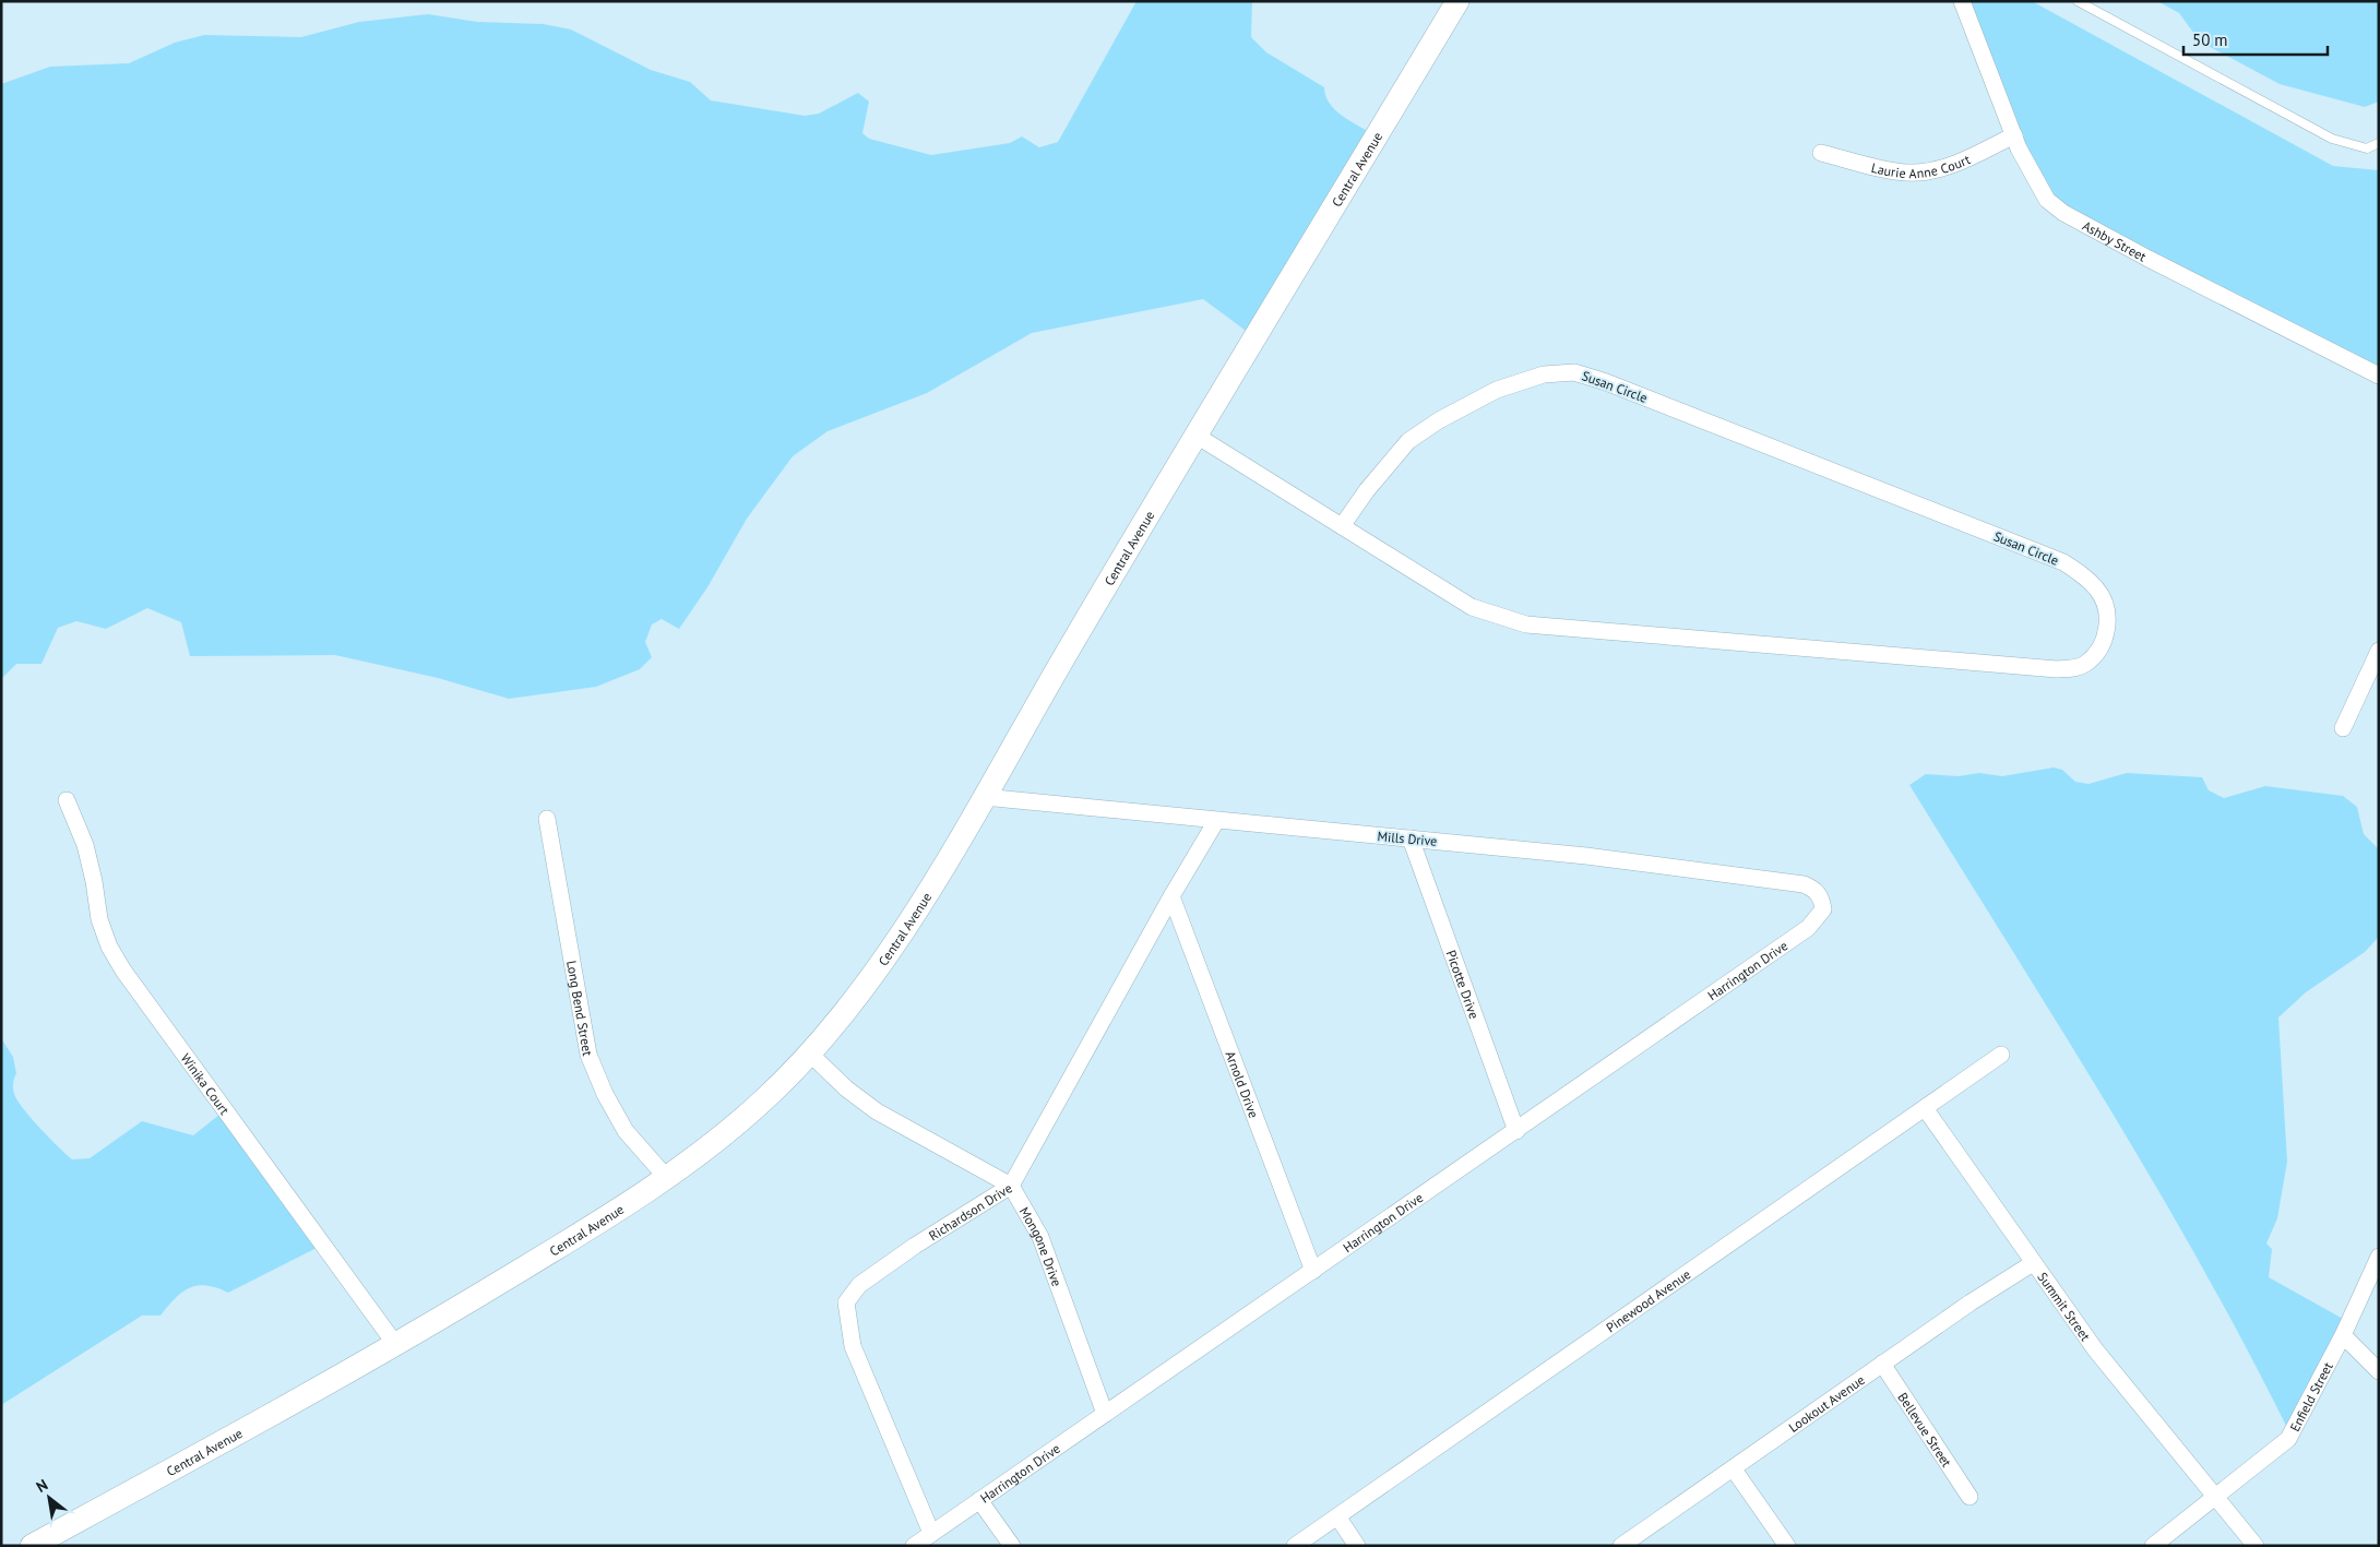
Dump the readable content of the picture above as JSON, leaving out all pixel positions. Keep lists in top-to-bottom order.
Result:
{
  "streets": {
    "main road": ["Central Avenue"],
    "street": [
      "Laurie Anne Court",
      "Ashby Street",
      "Susan Circle",
      "Mills Drive",
      "Harrington Drive",
      "Picotte Drive",
      "Long Bend Street",
      "Arnold Drive",
      "Winika Court",
      "Richardson Drive",
      "Mongone Drive",
      "Pinewood Avenue",
      "Summit Street",
      "Enfield Street",
      "Lookout Avenue",
      "Bellevue Street"
    ]
  },
  "crossings": [
    ["Laurie Anne Court", "Ashby Street"],
    ["Central Avenue", "Susan Circle"],
    ["Central Avenue", "Mills Drive"],
    ["Central Avenue", "Long Bend Street"],
    ["Central Avenue", "Winika Court"],
    ["Mills Drive", "Harrington Drive"],
    ["Mills Drive", "Picotte Drive"],
    ["Mills Drive", "Richardson Drive"],
    ["Harrington Drive", "Picotte Drive"],
    ["Harrington Drive", "Arnold Drive"],
    ["Harrington Drive", "Richardson Drive"],
    ["Harrington Drive", "Mongone Drive"],
    ["Arnold Drive", "Richardson Drive"],
    ["Richardson Drive", "Mongone Drive"],
    ["Pinewood Avenue", "Summit Street"],
    ["Summit Street", "Enfield Street"],
    ["Summit Street", "Lookout Avenue"],
    ["Lookout Avenue", "Bellevue Street"]
  ],
  "scale_bar": "50 m",
  "north": "top left"
}
